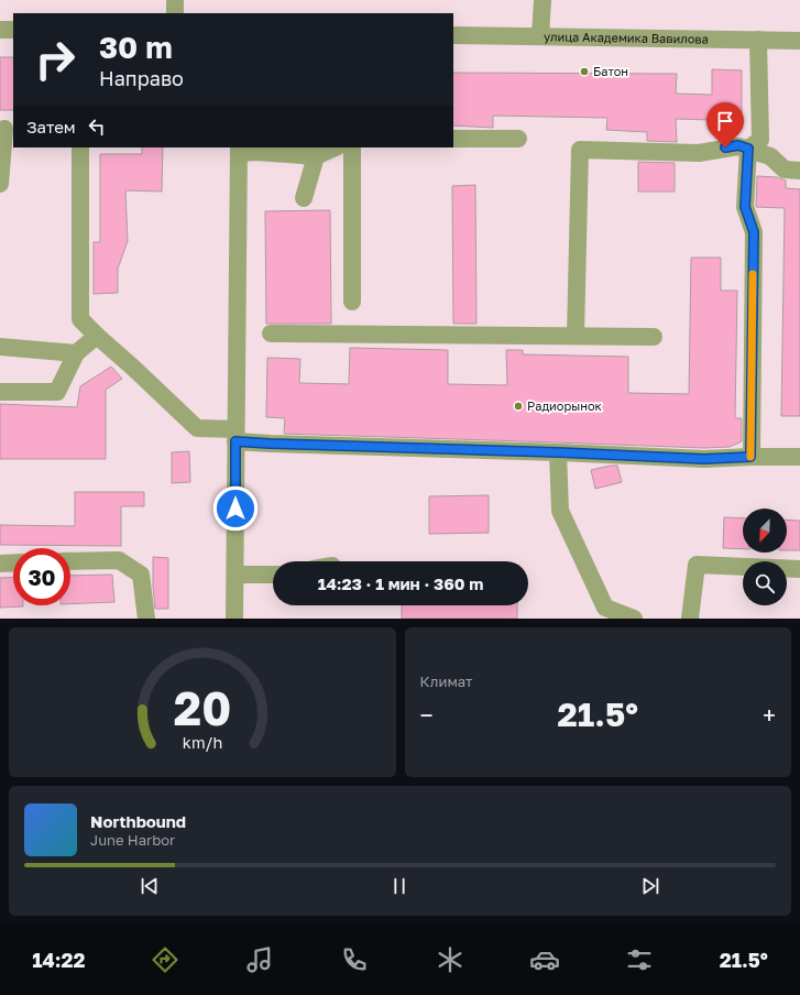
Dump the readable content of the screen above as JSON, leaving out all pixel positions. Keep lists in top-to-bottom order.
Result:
{
  "streets": {
    "street": ["улица Академика Вавилова"]
  },
  "places": ["Батон", "Радиорынок"],
  "north": "bottom left",
  "page": {
    "turn": ["30 m", "Направо"],
    "then": "Затем",
    "limit": "30",
    "trip": "14:23 · 1 мин · 360 m",
    "tile": "Климат",
    "heat": ["−", "21.5°", "+"],
    "song": ["Northbound", "June Harbor"],
    "tabs": ["14:22", "21.5°"],
    "gauge": ["20", "km/h"]
  }
}
